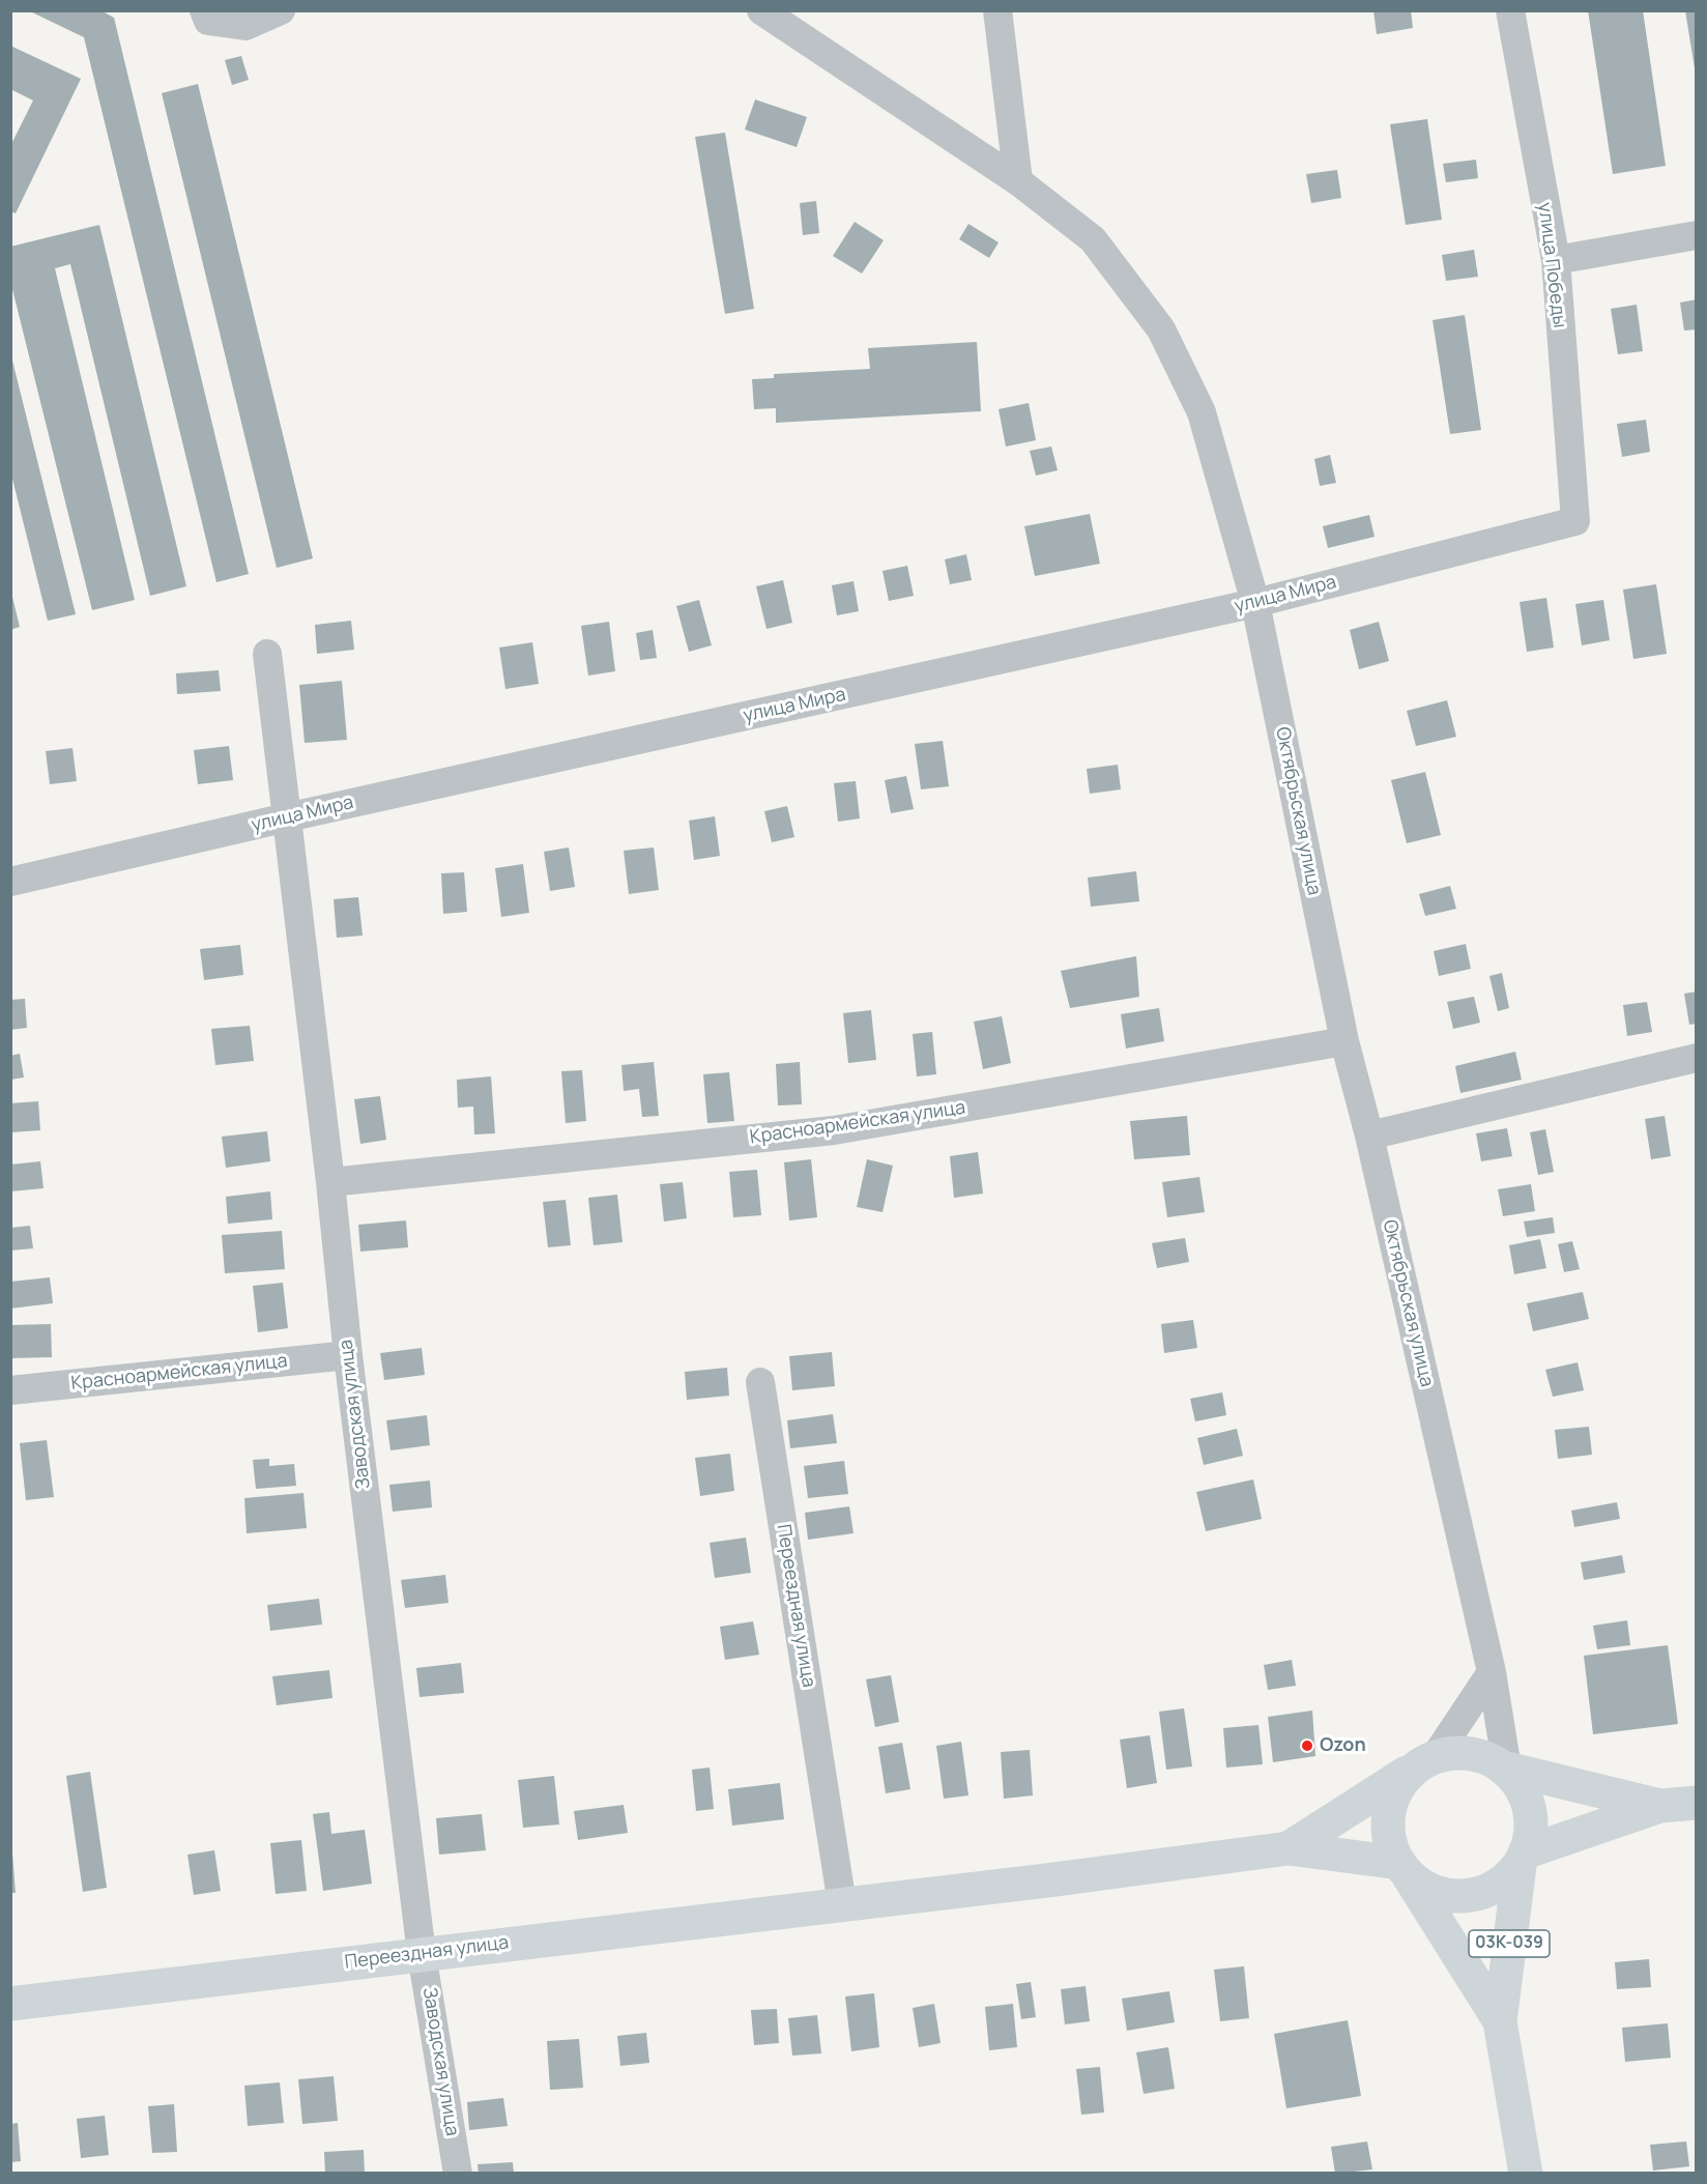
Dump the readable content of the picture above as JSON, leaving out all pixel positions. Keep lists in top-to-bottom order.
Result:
{
  "streets": {
    "main road": ["Переездная улица", "03К-039"],
    "street": [
      "улица Победы",
      "улица Мира",
      "Октябрьская улица",
      "Красноармейская улица",
      "Заводская улица"
    ]
  },
  "crossings": [
    ["улица Победы", "улица Мира"],
    ["улица Мира", "Октябрьская улица"],
    ["улица Мира", "Заводская улица"],
    ["Октябрьская улица", "Красноармейская улица"],
    ["Октябрьская улица", "Переездная улица"],
    ["Октябрьская улица", "03К-039"],
    ["Красноармейская улица", "Заводская улица"],
    ["Заводская улица", "Переездная улица"],
    ["Переездная улица", "03К-039"]
  ],
  "places": ["Ozon"]
}
